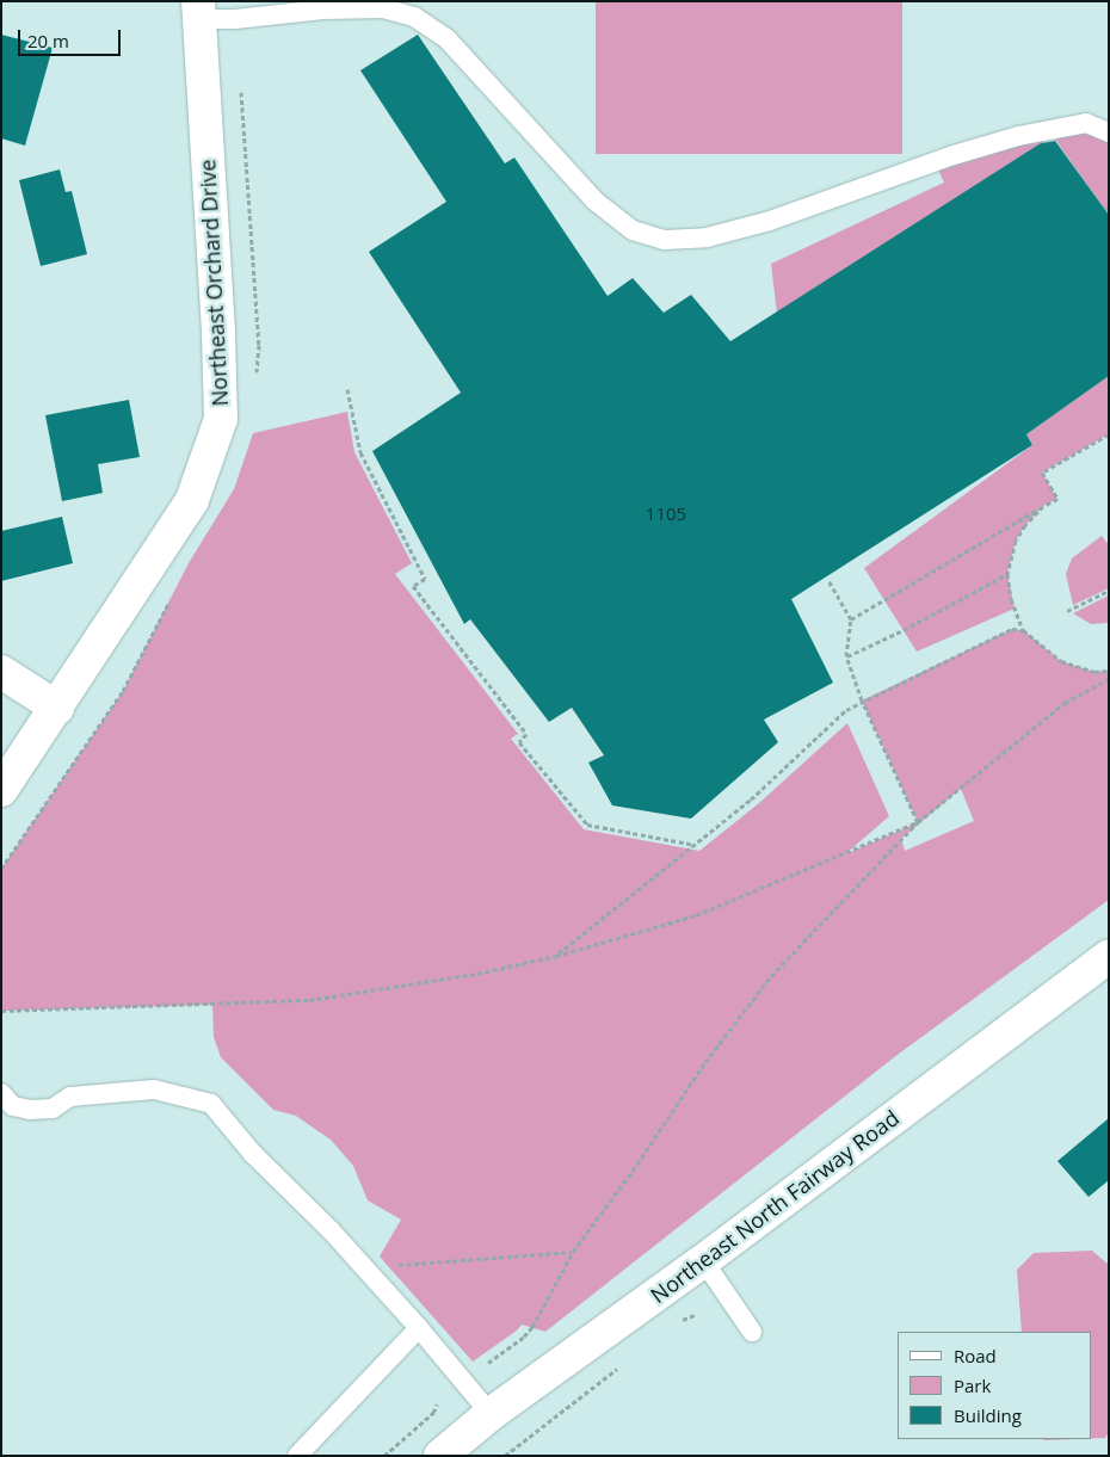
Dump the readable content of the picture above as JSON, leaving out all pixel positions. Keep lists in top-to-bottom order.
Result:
{
  "streets": {
    "street": ["Northeast Orchard Drive", "Northeast North Fairway Road"]
  },
  "house_numbers": ["1105"],
  "legend": ["Road", "Park", "Building"],
  "scale_bar": "20 m"
}
